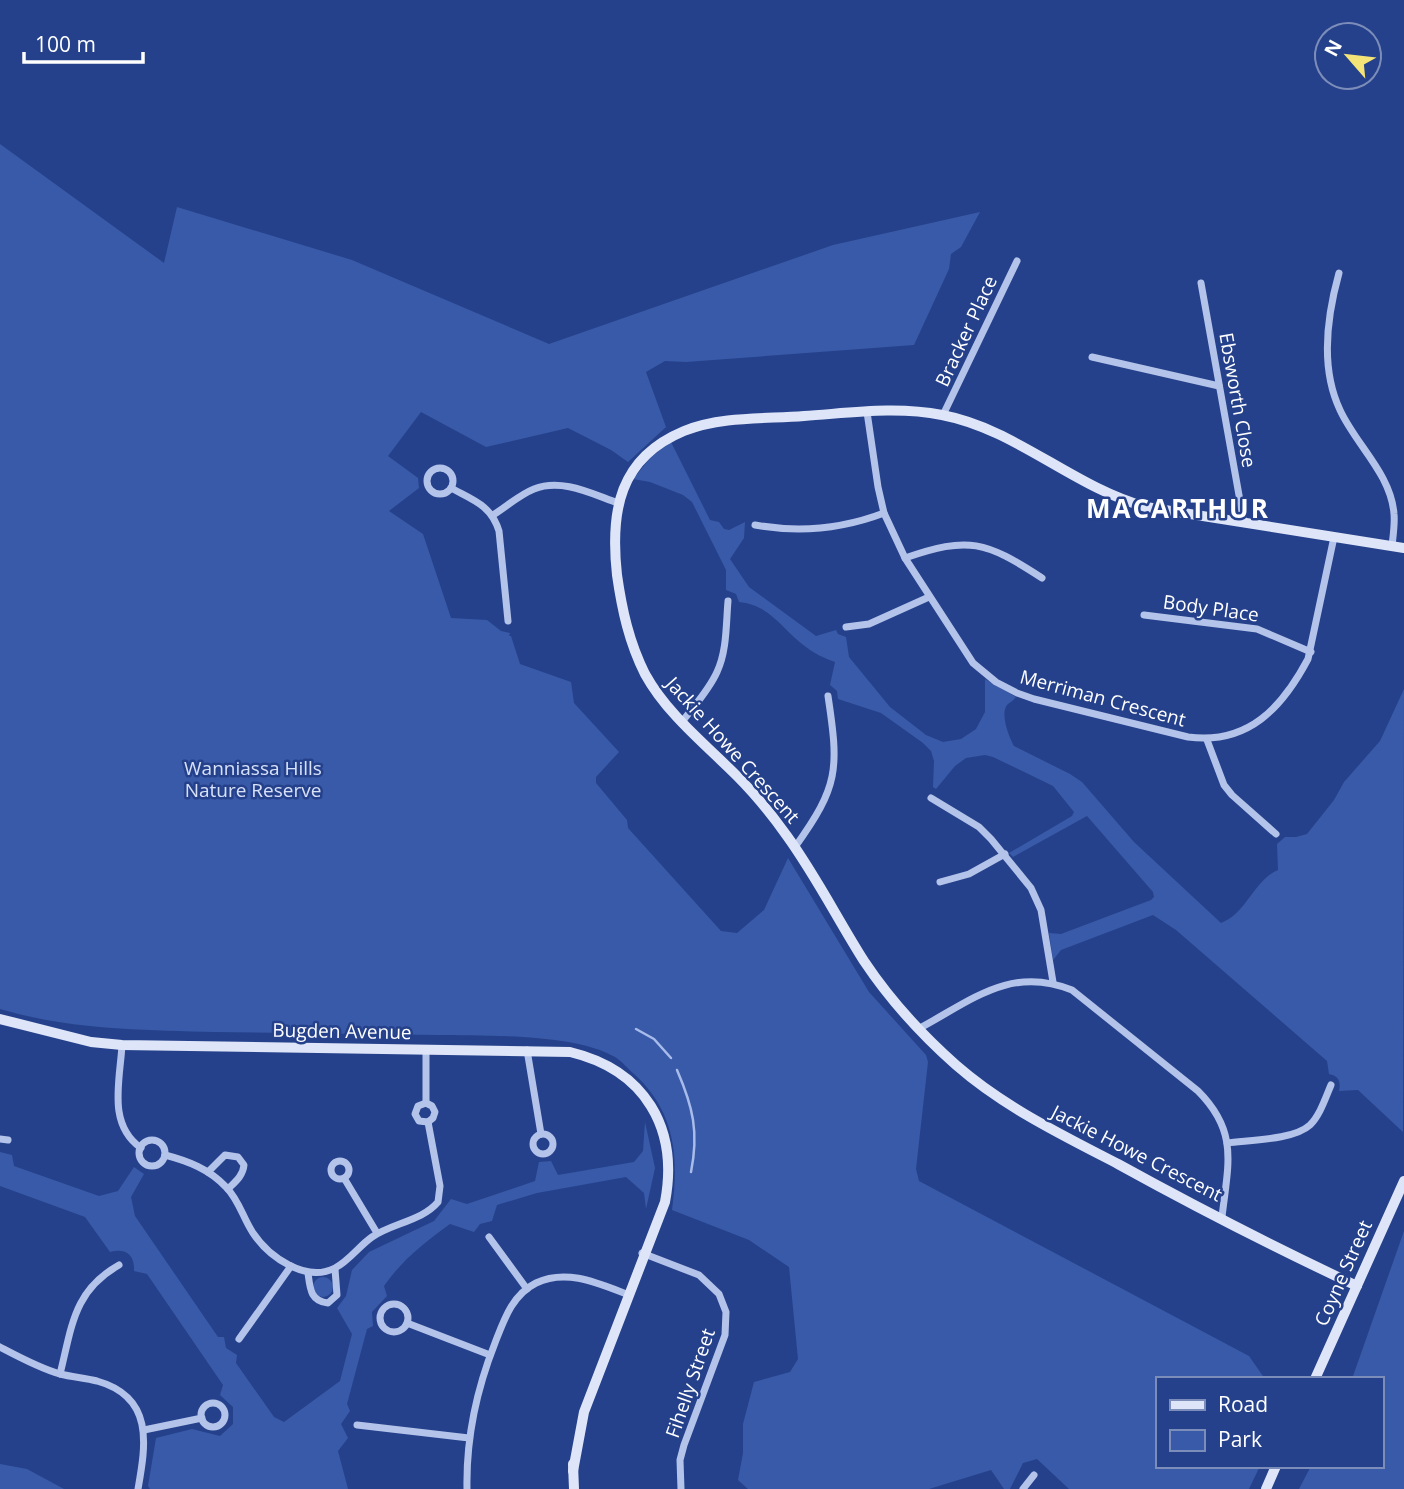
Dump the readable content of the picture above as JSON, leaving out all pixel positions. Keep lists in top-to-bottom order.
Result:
{
  "streets": {
    "street": [
      "Bracker Place",
      "Ebsworth Close",
      "Body Place",
      "Merriman Crescent",
      "Jackie Howe Crescent",
      "Bugden Avenue",
      "Coyne Street",
      "Fihelly Street"
    ]
  },
  "crossings": [
    ["Bracker Place", "Jackie Howe Crescent"],
    ["Ebsworth Close", "Jackie Howe Crescent"],
    ["Body Place", "Merriman Crescent"],
    ["Merriman Crescent", "Jackie Howe Crescent"],
    ["Jackie Howe Crescent", "Coyne Street"],
    ["Bugden Avenue", "Fihelly Street"]
  ],
  "districts": ["MACARTHUR"],
  "parks": ["Wanniassa Hills Nature Reserve"],
  "legend": ["Road", "Park"],
  "scale_bar": "100 m",
  "north": "top left"
}
